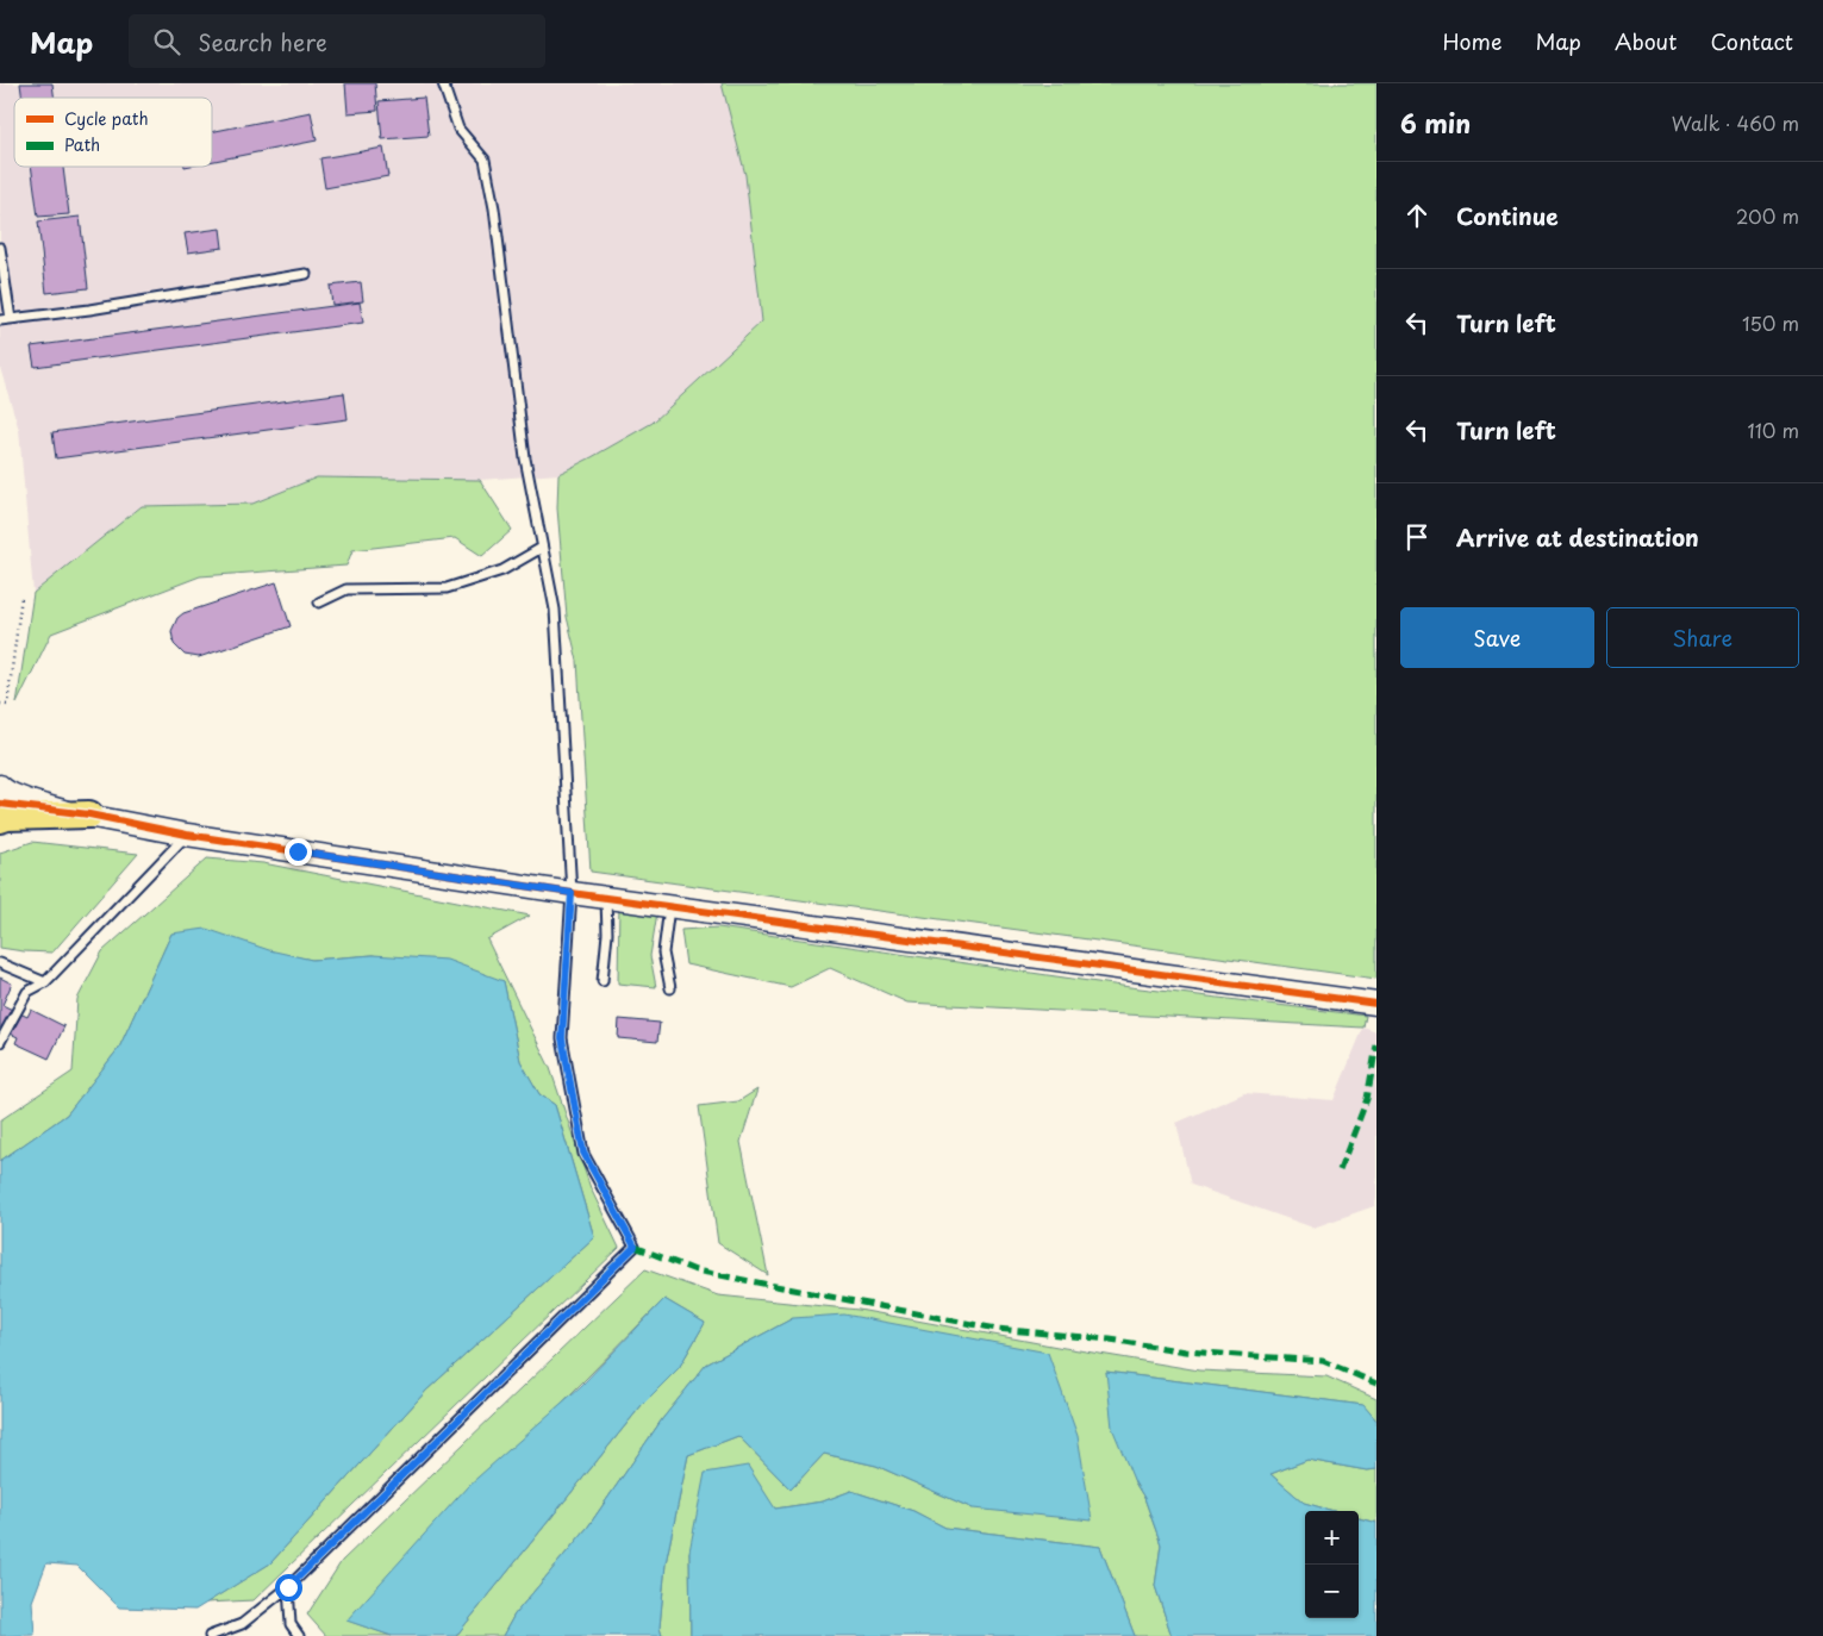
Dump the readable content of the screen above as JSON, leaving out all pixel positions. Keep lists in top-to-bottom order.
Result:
{
  "legend": ["Cycle path", "Path"],
  "page": {
    "header": "Map",
    "search": "Search here",
    "nav": [
      "Home",
      "Map",
      "About",
      "Contact"
    ],
    "heading": ["6 min", "Walk · 460 m"],
    "list": [
      ["Continue", "200 m"],
      ["Turn left", "150 m"],
      ["Turn left", "110 m"],
      "Arrive at destination"
    ],
    "buttons": ["Save", "Share"],
    "map_buttons": ["+", "−"]
  }
}
